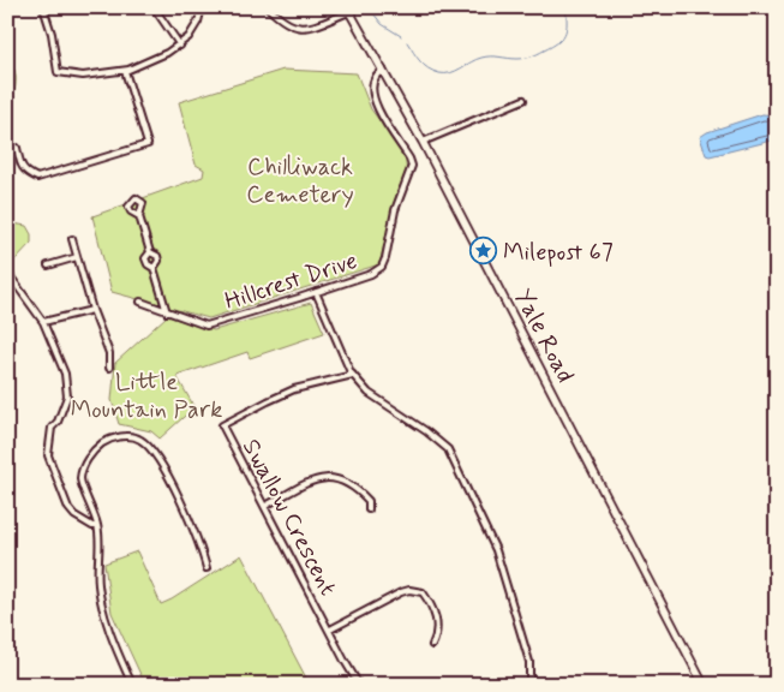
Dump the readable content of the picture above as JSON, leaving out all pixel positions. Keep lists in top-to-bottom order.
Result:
{
  "streets": {
    "main road": ["Yale Road"],
    "street": ["Hillcrest Drive", "Swallow Crescent"]
  },
  "crossings": [
    ["Hillcrest Drive", "Yale Road"]
  ],
  "parks": ["Chilliwack Cemetery", "Little Mountain Park"],
  "places": {
    "place": ["Milepost 67"]
  }
}
